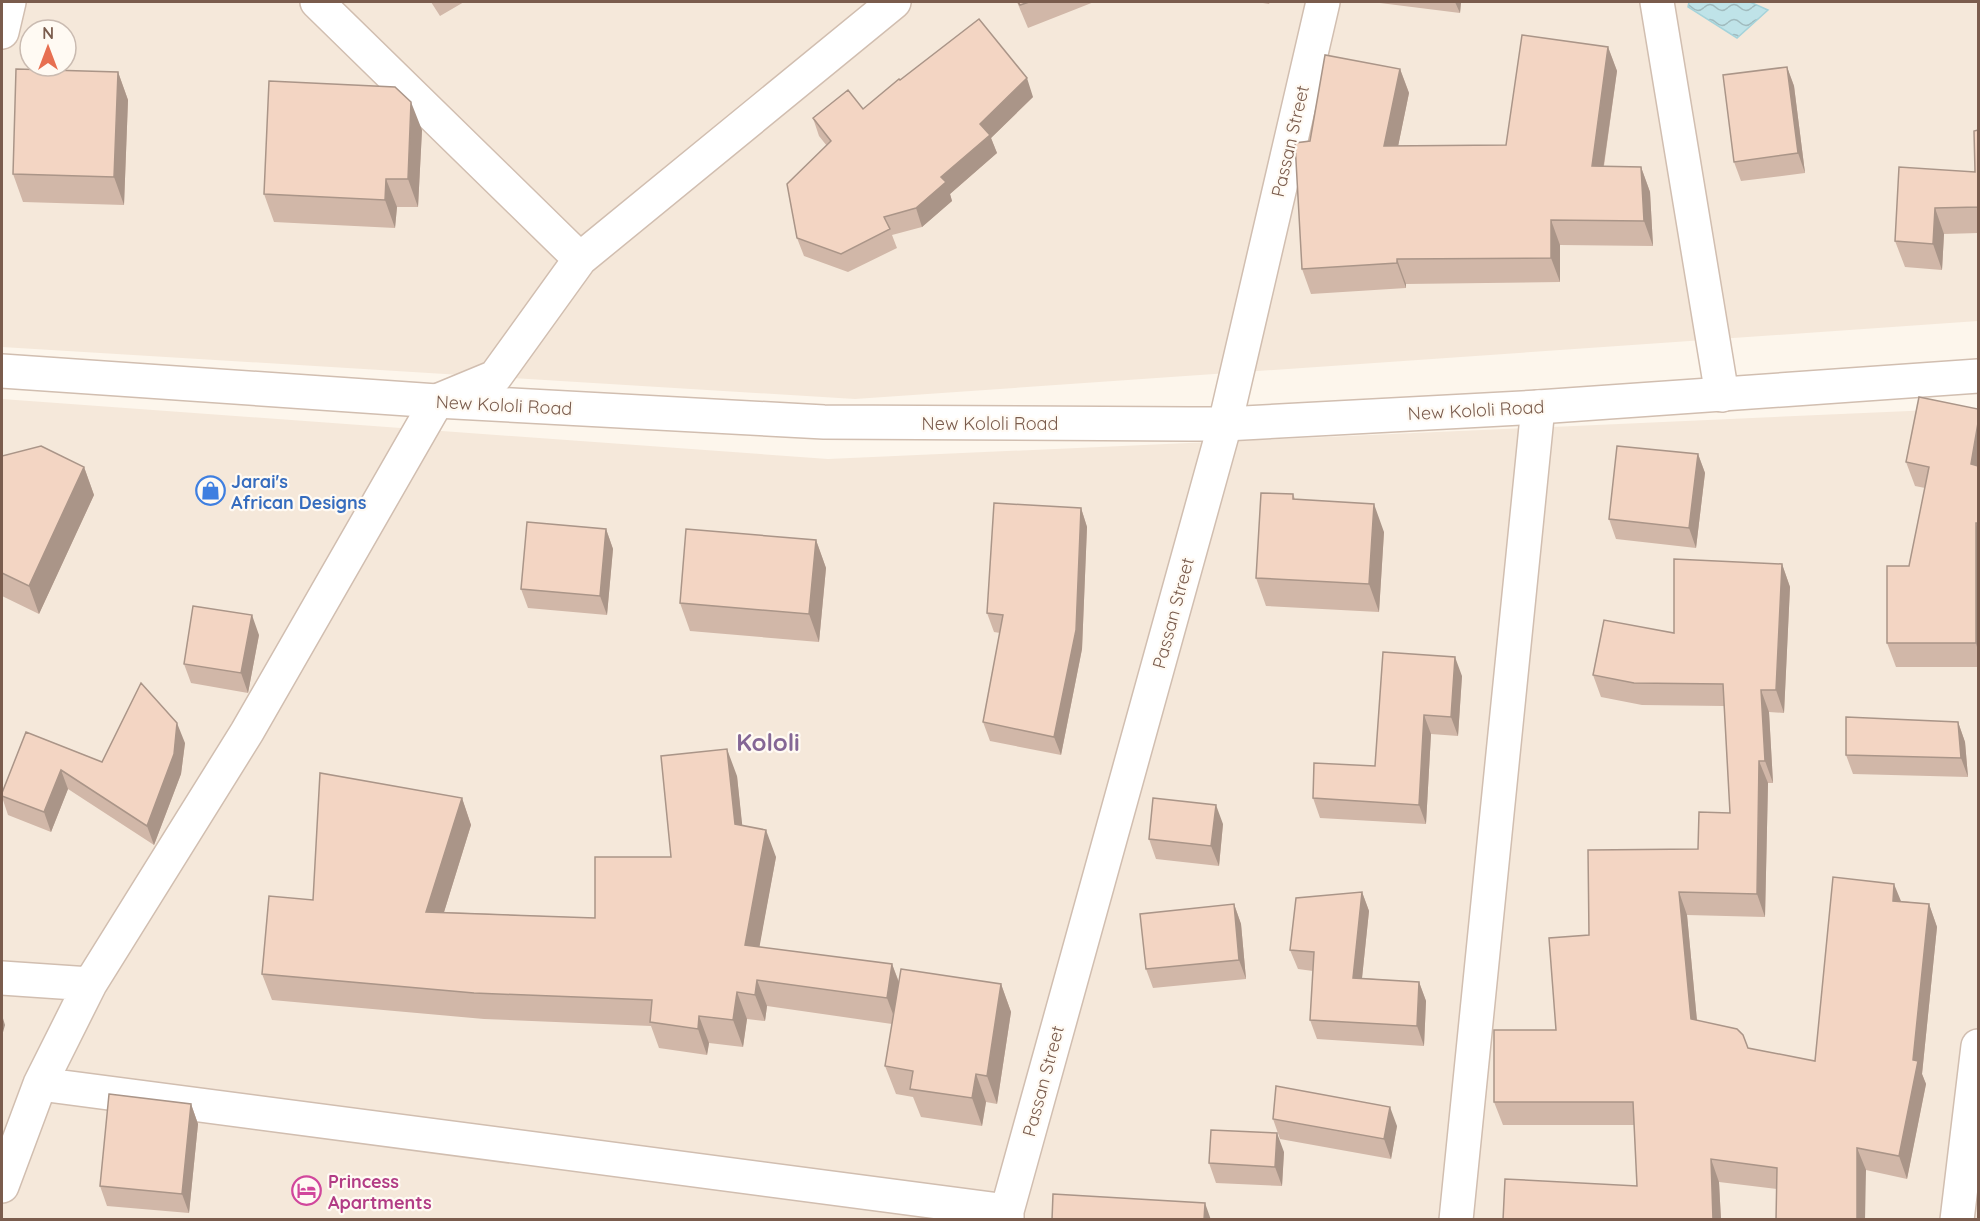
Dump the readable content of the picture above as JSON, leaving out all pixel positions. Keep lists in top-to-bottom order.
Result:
{
  "streets": {
    "street": ["Passan Street", "New Kololi Road"]
  },
  "crossings": [
    ["Passan Street", "New Kololi Road"]
  ],
  "districts": ["Kololi"],
  "places": {
    "shop": ["Jarai's African Designs"],
    "hotel": ["Princess Apartments"]
  },
  "north": "top"
}
